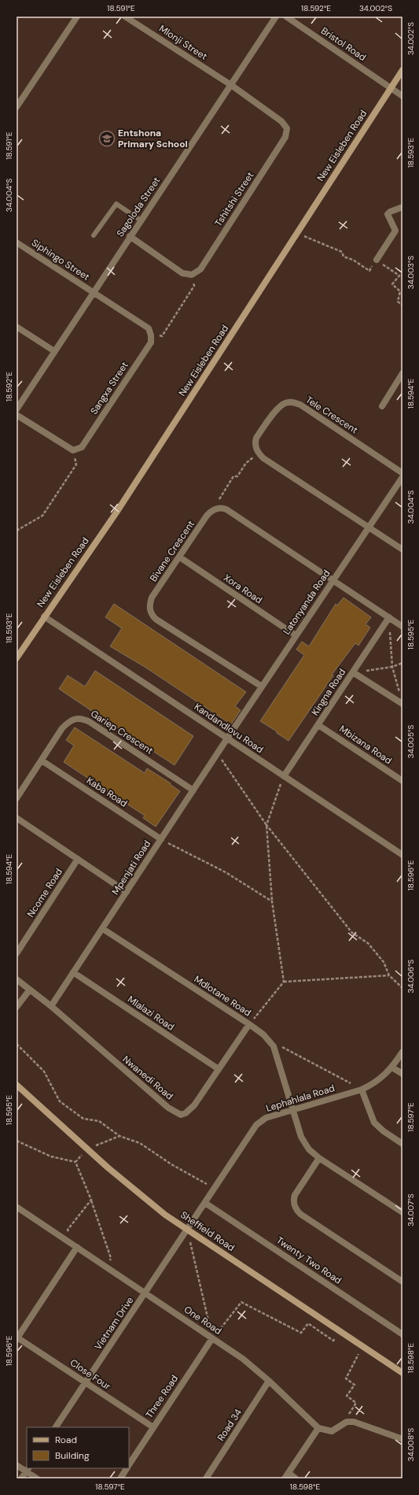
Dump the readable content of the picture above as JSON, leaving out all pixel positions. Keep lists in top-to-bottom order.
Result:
{
  "streets": {
    "main road": ["New Eisleben Road", "Sheffield Road"],
    "street": [
      "Mlonji Street",
      "Bristol Road",
      "Tshitshi Street",
      "Sagoloda Street",
      "Siphingo Street",
      "Sangxa Street",
      "Tele Crescent",
      "Bivane Crescent",
      "Xora Road",
      "Latonyanda Road",
      "Kingna Road",
      "Kandandlovu Road",
      "Gariep Crescent",
      "Mbizana Road",
      "Kaba Road",
      "Mpenjati Road",
      "Ncome Road",
      "Mdlotane Road",
      "Mlalazi Road",
      "Nwanedi Road",
      "Lephahlala Road",
      "Twenty Two Road",
      "One Road",
      "Vietnam Drive",
      "Close Four",
      "Three Road",
      "Road 34"
    ]
  },
  "crossings": [
    ["Mlonji Street", "Tshitshi Street"],
    ["Mlonji Street", "Sagoloda Street"],
    ["Bristol Road", "New Eisleben Road"],
    ["New Eisleben Road", "Kandandlovu Road"],
    ["Tshitshi Street", "Sagoloda Street"],
    ["Sagoloda Street", "Siphingo Street"],
    ["Bivane Crescent", "Xora Road"],
    ["Bivane Crescent", "Latonyanda Road"],
    ["Xora Road", "Latonyanda Road"],
    ["Latonyanda Road", "Kandandlovu Road"],
    ["Latonyanda Road", "Mpenjati Road"],
    ["Kingna Road", "Kandandlovu Road"],
    ["Kingna Road", "Mbizana Road"],
    ["Kandandlovu Road", "Mpenjati Road"],
    ["Gariep Crescent", "Kaba Road"],
    ["Gariep Crescent", "Mpenjati Road"],
    ["Kaba Road", "Mpenjati Road"],
    ["Mpenjati Road", "Mdlotane Road"],
    ["Mpenjati Road", "Mlalazi Road"],
    ["Mpenjati Road", "Nwanedi Road"],
    ["Mdlotane Road", "Nwanedi Road"],
    ["Mdlotane Road", "Lephahlala Road"],
    ["Mlalazi Road", "Nwanedi Road"],
    ["Lephahlala Road", "Sheffield Road"],
    ["Lephahlala Road", "Twenty Two Road"],
    ["Lephahlala Road", "Vietnam Drive"],
    ["Sheffield Road", "Vietnam Drive"],
    ["One Road", "Vietnam Drive"],
    ["One Road", "Close Four"],
    ["One Road", "Three Road"],
    ["One Road", "Road 34"],
    ["Vietnam Drive", "Close Four"],
    ["Close Four", "Three Road"]
  ],
  "places": {
    "school or university": ["Entshona Primary School"]
  },
  "legend": ["Road", "Building"],
  "coordinates": [
    "18.591°E",
    "18.592°E",
    "34.002°S",
    "18.593°E",
    "34.004°S",
    "34.003°S",
    "18.594°E",
    "18.595°E",
    "34.005°S",
    "18.596°E",
    "34.006°S",
    "18.597°E",
    "34.007°S",
    "18.598°E",
    "34.008°S"
  ]
}
